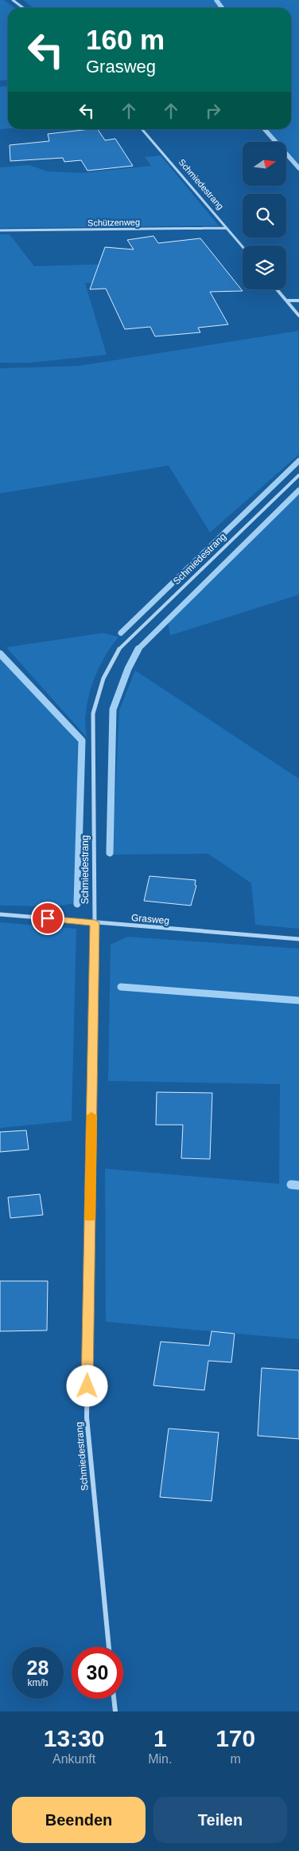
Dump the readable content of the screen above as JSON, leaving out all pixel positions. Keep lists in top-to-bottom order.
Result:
{
  "streets": {
    "street": ["Schmiedestrang", "Schützenweg", "Grasweg"]
  },
  "crossings": [
    ["Schmiedestrang", "Schützenweg"],
    ["Schmiedestrang", "Grasweg"]
  ],
  "north": "right",
  "page": {
    "turn": ["160 m", "Grasweg"],
    "speed": "28 km/h",
    "limit": "30",
    "eta": [
      "13:30",
      "Ankunft",
      "1",
      "Min.",
      "170",
      "m"
    ],
    "buttons": ["Beenden", "Teilen"]
  }
}
